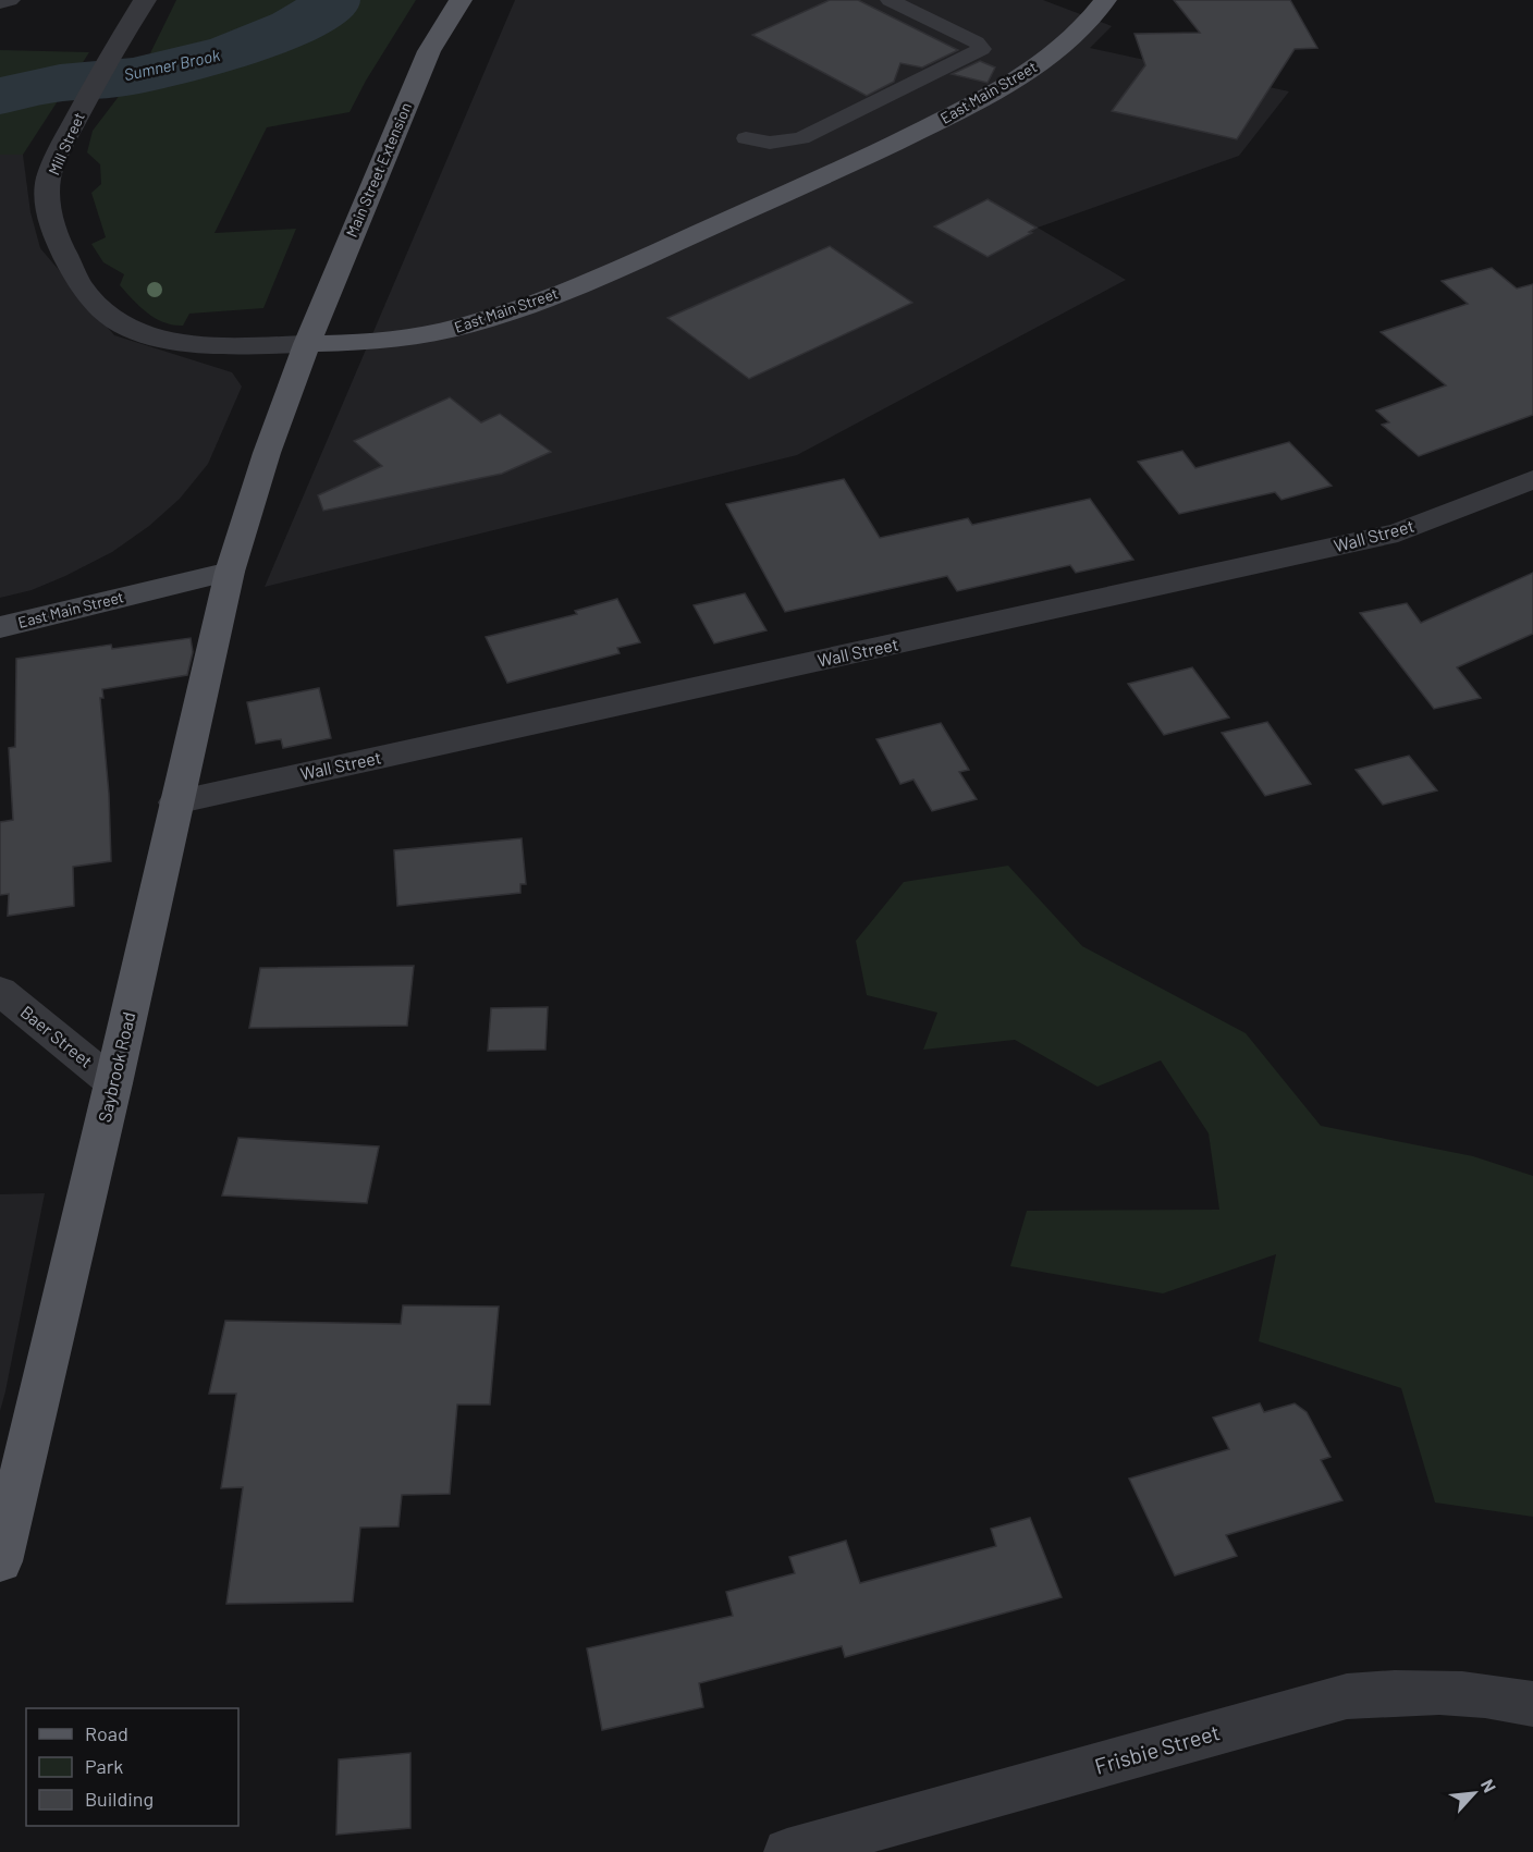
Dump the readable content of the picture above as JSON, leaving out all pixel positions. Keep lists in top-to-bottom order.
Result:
{
  "streets": {
    "main road": ["East Main Street", "Main Street Extension", "Saybrook Road"],
    "street": [
      "Mill Street",
      "Wall Street",
      "Baer Street",
      "Frisbie Street"
    ]
  },
  "crossings": [
    ["East Main Street", "Mill Street"],
    ["East Main Street", "Main Street Extension"],
    ["East Main Street", "Saybrook Road"],
    ["Mill Street", "Main Street Extension"],
    ["Wall Street", "Saybrook Road"],
    ["Baer Street", "Saybrook Road"]
  ],
  "water": ["Sumner Brook"],
  "legend": ["Road", "Park", "Building"],
  "north": "top right"
}
